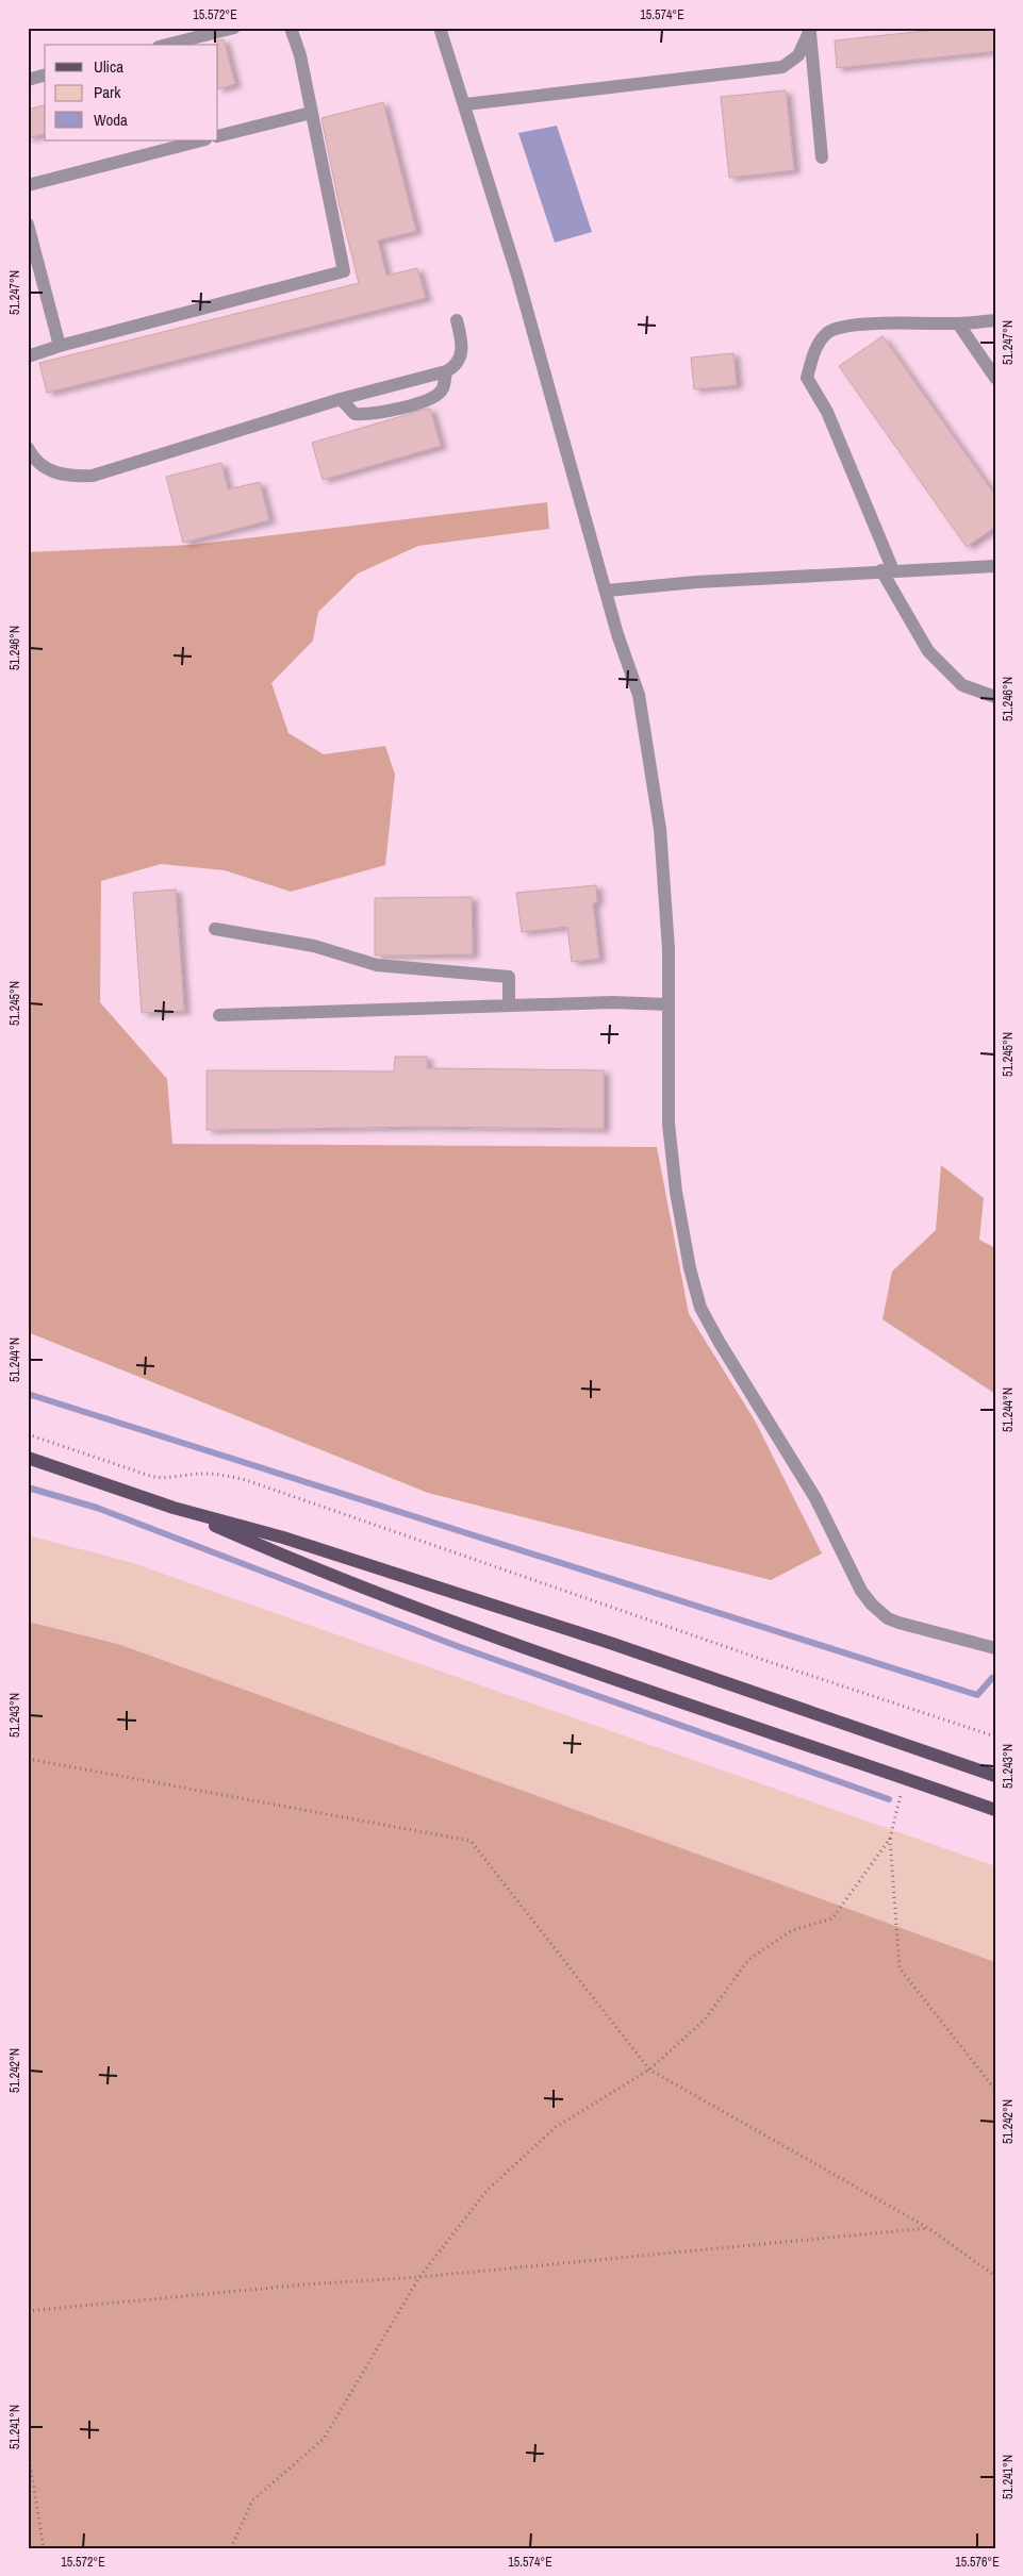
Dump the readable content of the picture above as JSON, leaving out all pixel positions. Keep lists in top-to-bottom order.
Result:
{
  "legend": ["Ulica", "Park", "Woda"],
  "coordinates": [
    "15.572°E",
    "15.574°E",
    "51.247°N",
    "51.246°N",
    "51.245°N",
    "51.244°N",
    "51.243°N",
    "51.242°N",
    "51.241°N",
    "15.576°E"
  ]
}
